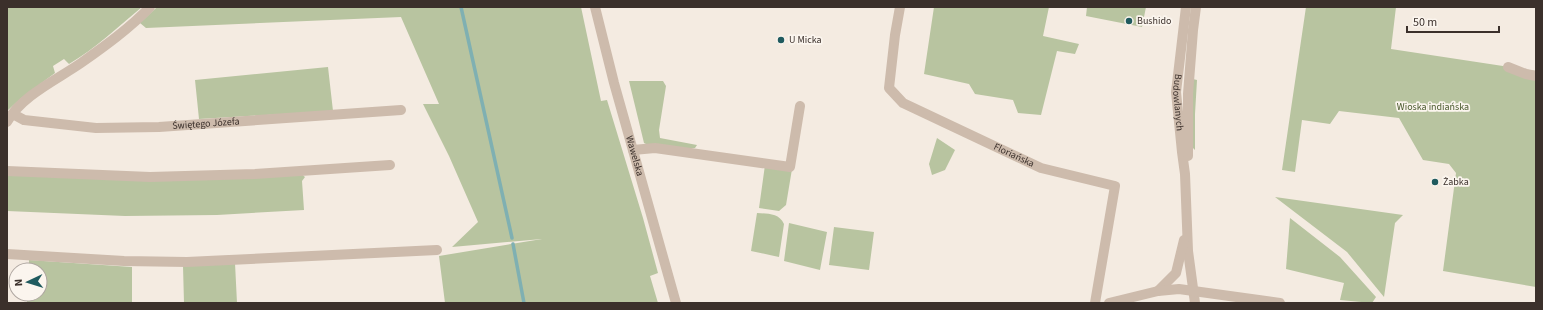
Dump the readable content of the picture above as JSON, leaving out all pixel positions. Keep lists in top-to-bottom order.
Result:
{
  "streets": {
    "street": [
      "Budowlanych",
      "Świętego Józefa",
      "Wawelska",
      "Floriańska"
    ]
  },
  "parks": ["Wioska indiańska"],
  "places": ["Bushido", "U Micka", "Żabka"],
  "scale_bar": "50 m",
  "north": "left"
}
